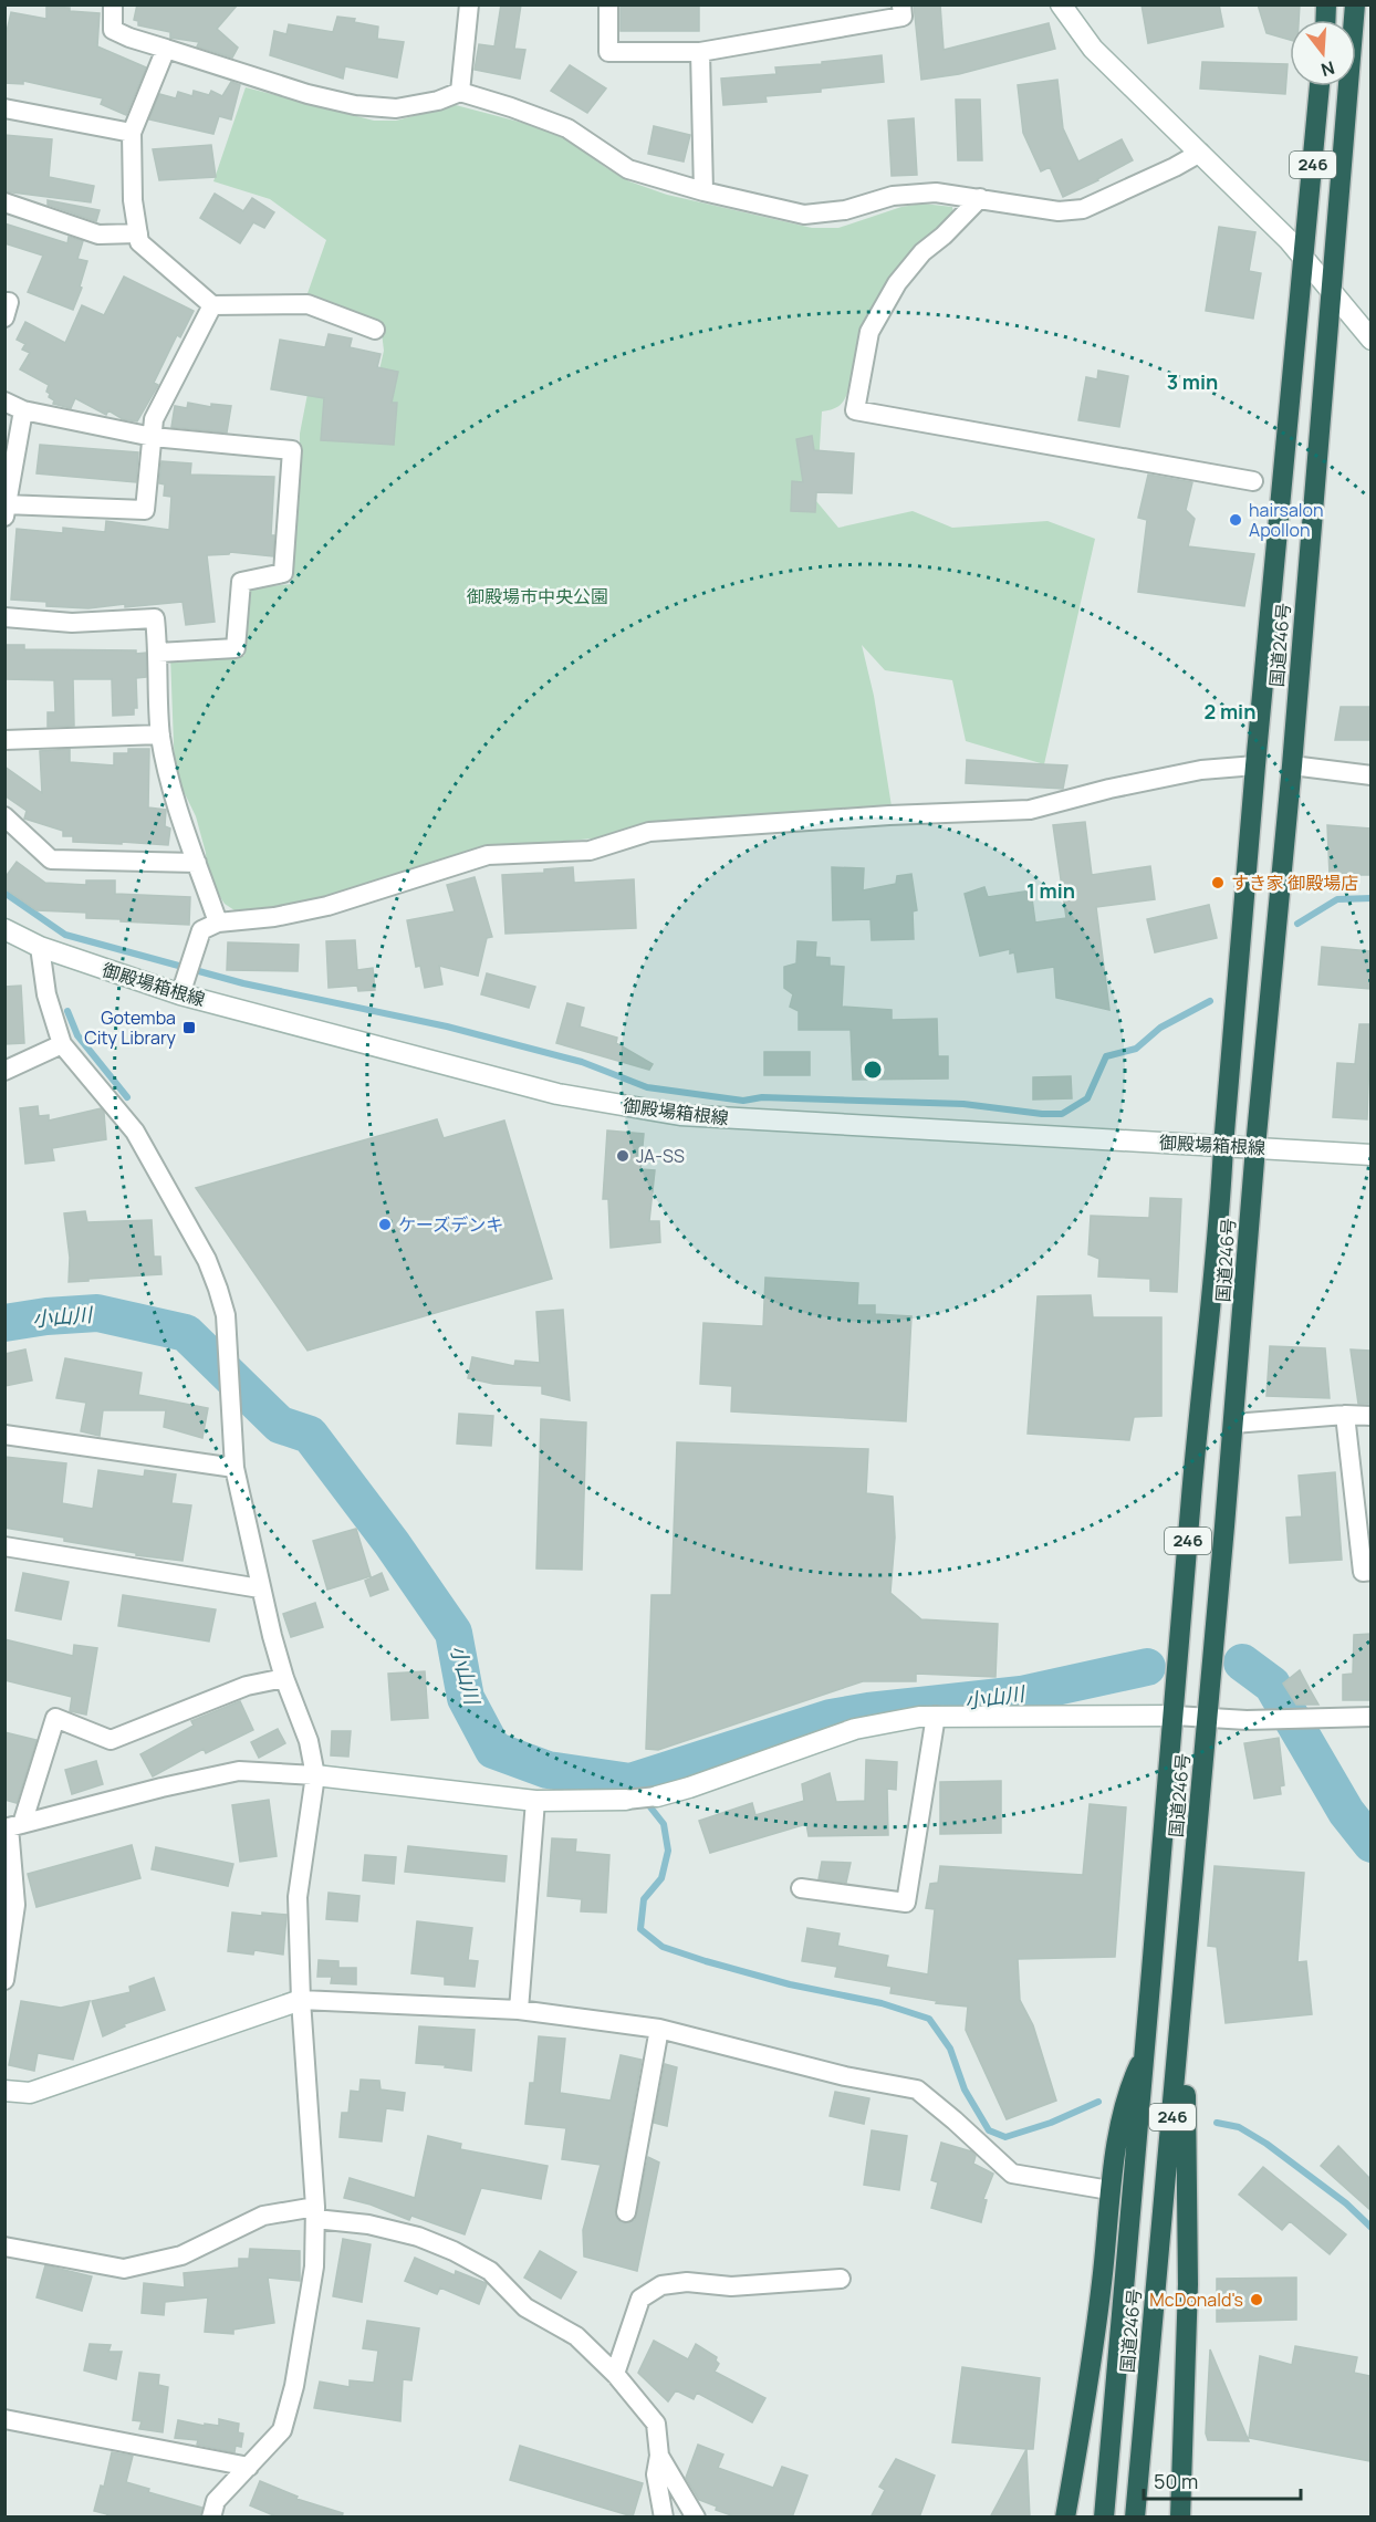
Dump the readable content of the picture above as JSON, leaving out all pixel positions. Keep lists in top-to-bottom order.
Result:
{
  "streets": {
    "highway": ["246", "国道246号"],
    "street": ["御殿場箱根線"]
  },
  "crossings": [
    ["246", "国道246号"],
    ["国道246号", "御殿場箱根線"]
  ],
  "water": ["小山川"],
  "parks": ["御殿場市中央公園"],
  "places": {
    "other": [
      "hairsalon Apollon",
      "すき家 御殿場店",
      "JA-SS",
      "ケーズデンキ",
      "McDonald's"
    ],
    "transit": ["Gotemba City Library"]
  },
  "scale_bar": "50 m",
  "north": "bottom",
  "rings": ["3 min", "2 min", "1 min"]
}
